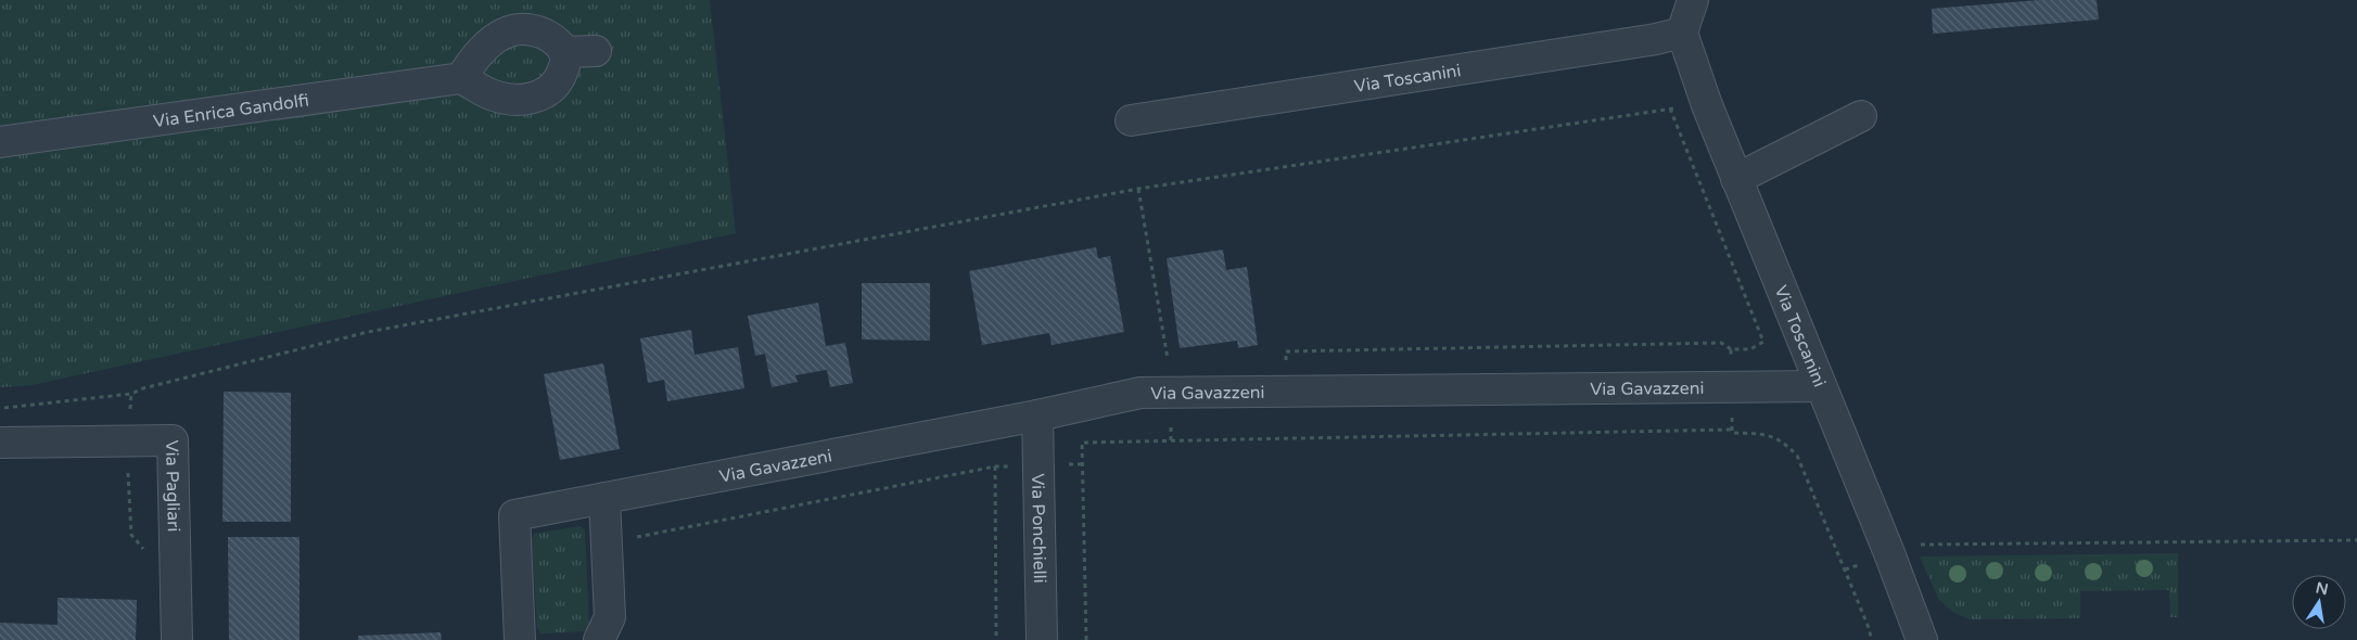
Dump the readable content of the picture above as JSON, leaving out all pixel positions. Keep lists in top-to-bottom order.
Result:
{
  "streets": {
    "street": [
      "Via Toscanini",
      "Via Enrica Gandolfi",
      "Via Gavazzeni",
      "Via Pagliari",
      "Via Ponchielli"
    ]
  },
  "crossings": [
    ["Via Toscanini", "Via Gavazzeni"],
    ["Via Gavazzeni", "Via Ponchielli"]
  ],
  "north": "top"
}
